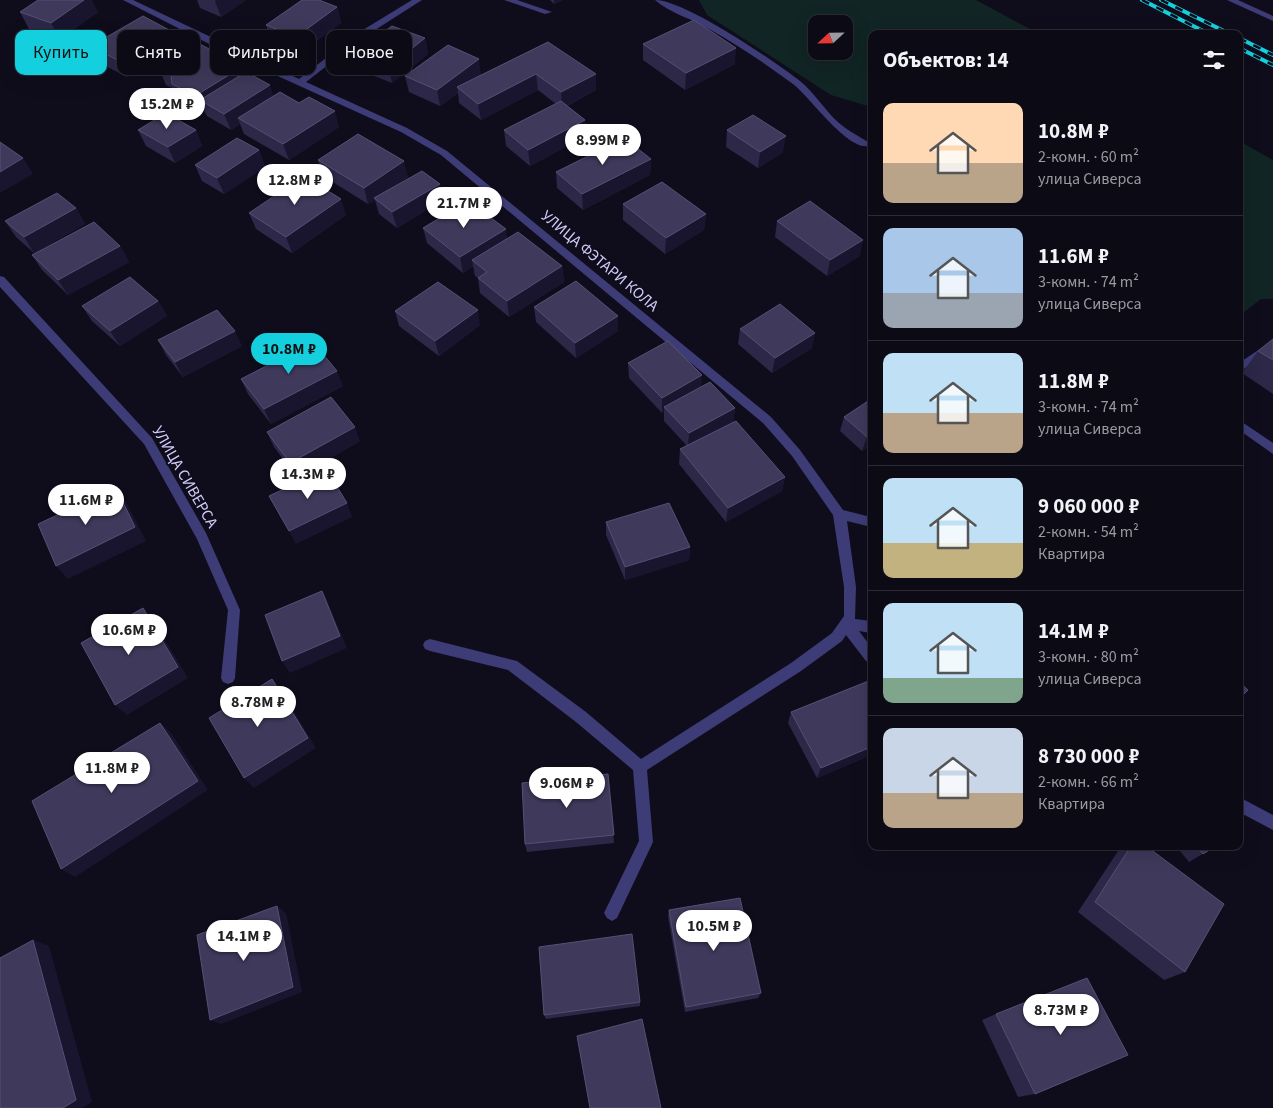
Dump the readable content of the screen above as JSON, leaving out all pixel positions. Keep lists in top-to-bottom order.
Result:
{
  "streets": {
    "street": ["УЛИЦА ФЭТАРИ КОЛА", "УЛИЦА СИВЕРСА"]
  },
  "north": "left",
  "page": {
    "chip": [
      "Купить",
      "Снять",
      "Фильтры",
      "Новое"
    ],
    "heading": "Объектов: 14",
    "price": [
      "15.2M ₽",
      "8.99M ₽",
      "12.8M ₽",
      "21.7M ₽",
      "10.8M ₽",
      "14.3M ₽",
      "11.6M ₽",
      "10.6M ₽",
      "8.78M ₽",
      "11.8M ₽",
      "9.06M ₽",
      "10.5M ₽",
      "14.1M ₽",
      "8.73M ₽"
    ],
    "list": [
      {
        "name": "10.8M ₽",
        "note": "2-комн. · 60 m² · улица Сиверса"
      },
      {
        "name": "11.6M ₽",
        "note": "3-комн. · 74 m² · улица Сиверса"
      },
      {
        "name": "11.8M ₽",
        "note": "3-комн. · 74 m² · улица Сиверса"
      },
      {
        "name": "9 060 000 ₽",
        "note": "2-комн. · 54 m² · Квартира"
      },
      {
        "name": "14.1M ₽",
        "note": "3-комн. · 80 m² · улица Сиверса"
      },
      {
        "name": "8 730 000 ₽",
        "note": "2-комн. · 66 m² · Квартира"
      }
    ]
  }
}
